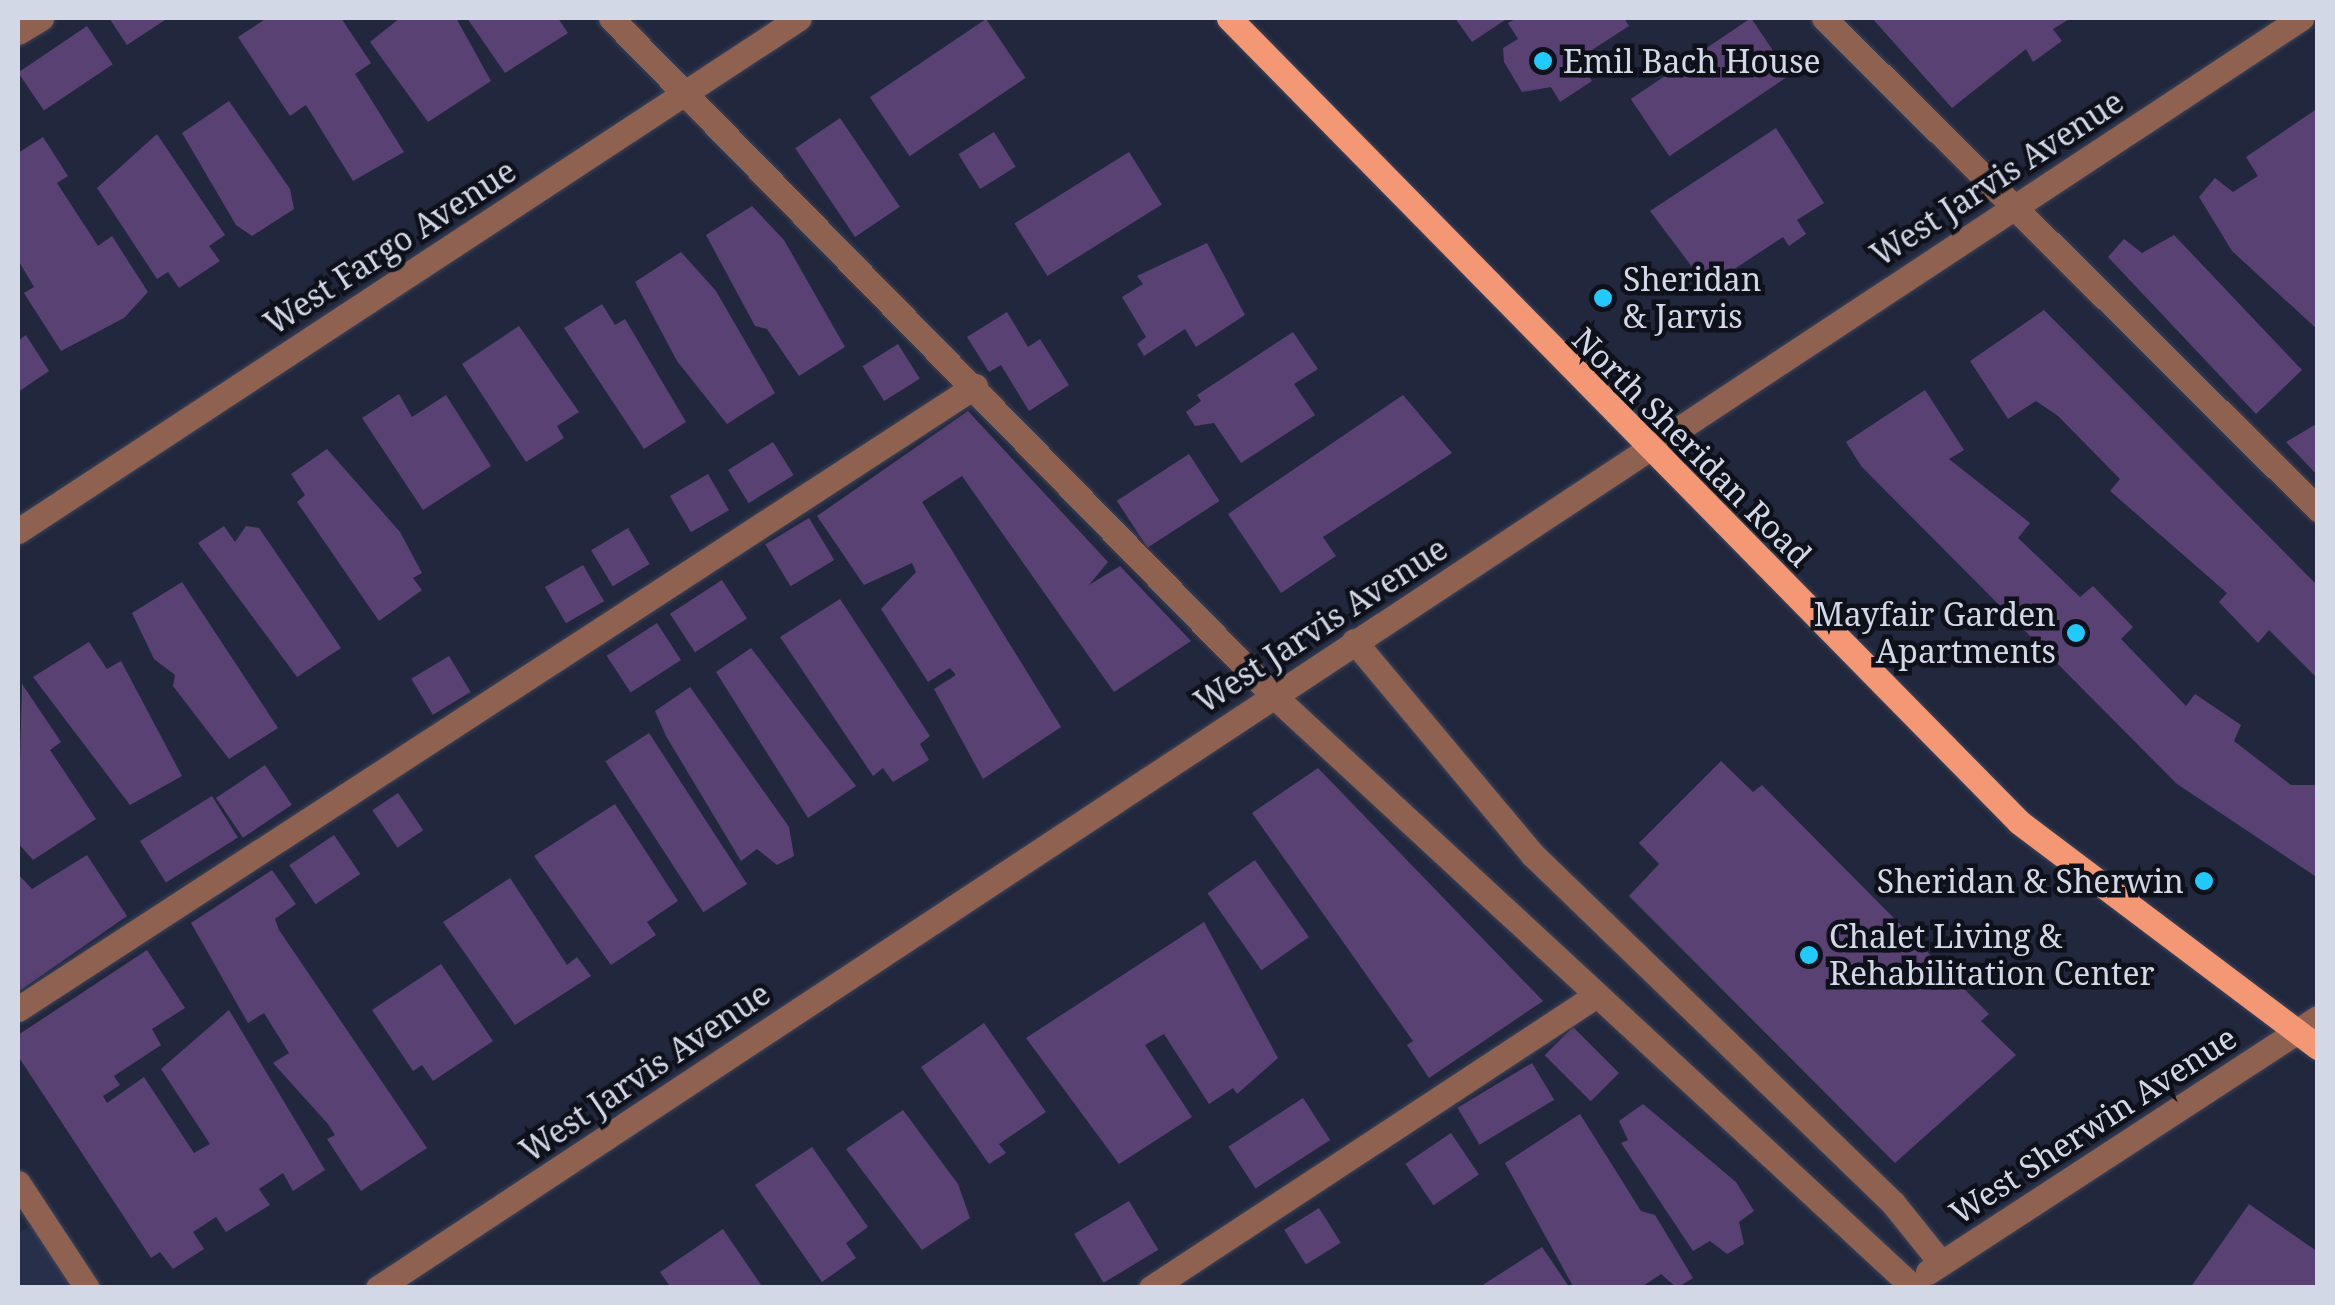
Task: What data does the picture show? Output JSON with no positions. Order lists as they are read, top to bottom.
{
  "streets": {
    "main road": ["North Sheridan Road"],
    "street": ["West Jarvis Avenue", "West Fargo Avenue", "West Sherwin Avenue"]
  },
  "crossings": [
    ["West Jarvis Avenue", "North Sheridan Road"],
    ["North Sheridan Road", "West Sherwin Avenue"]
  ],
  "places": [
    "Emil Bach House",
    "Sheridan & Jarvis",
    "Mayfair Garden Apartments",
    "Sheridan & Sherwin",
    "Chalet Living & Rehabilitation Center"
  ]
}
